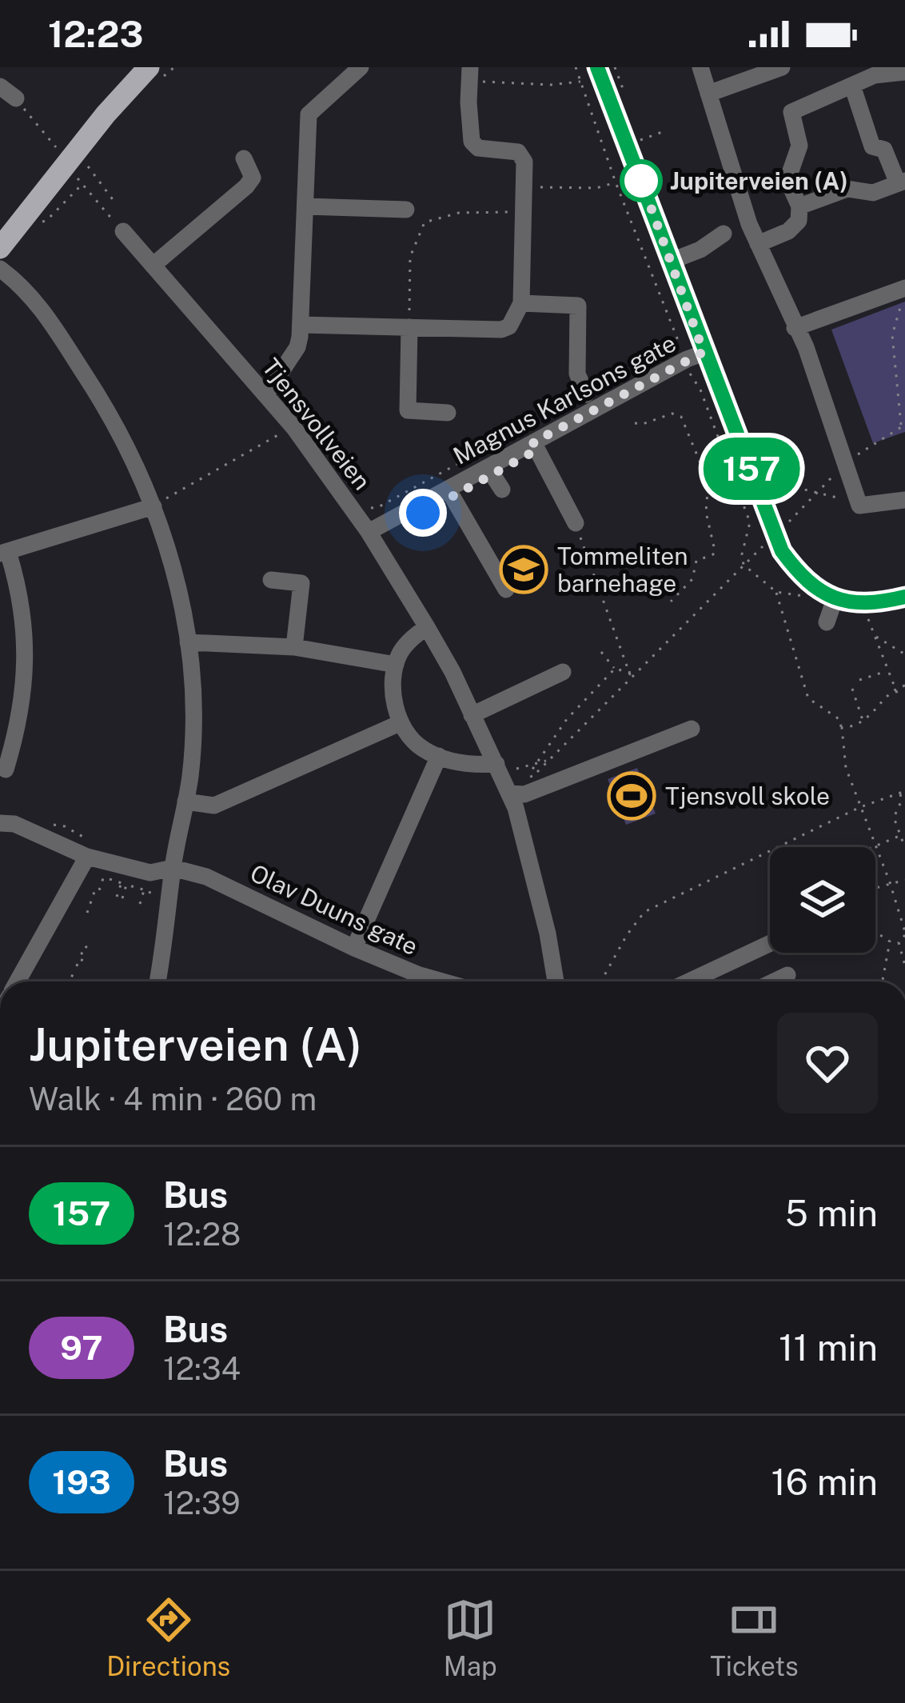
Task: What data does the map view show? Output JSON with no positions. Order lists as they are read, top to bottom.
{
  "streets": {
    "street": ["Magnus Karlsons gate", "Tjensvollveien", "Olav Duuns gate"]
  },
  "crossings": [
    ["Magnus Karlsons gate", "Tjensvollveien"]
  ],
  "places": {
    "other": ["Jupiterveien (A)"],
    "school or university": ["Tommeliten barnehage"],
    "sports": ["Tjensvoll skole"]
  },
  "lines": ["bus line 157"],
  "page": {
    "status": "12:23",
    "on_map": "157",
    "heading": ["Jupiterveien (A)", "Walk · 4 min · 260 m"],
    "list": [
      {
        "mark": "157",
        "name": "Bus",
        "note": "12:28",
        "value": "5 min"
      },
      {
        "mark": "97",
        "name": "Bus",
        "note": "12:34",
        "value": "11 min"
      },
      {
        "mark": "193",
        "name": "Bus",
        "note": "12:39",
        "value": "16 min"
      }
    ],
    "tabs": ["Directions", "Map", "Tickets"]
  }
}
